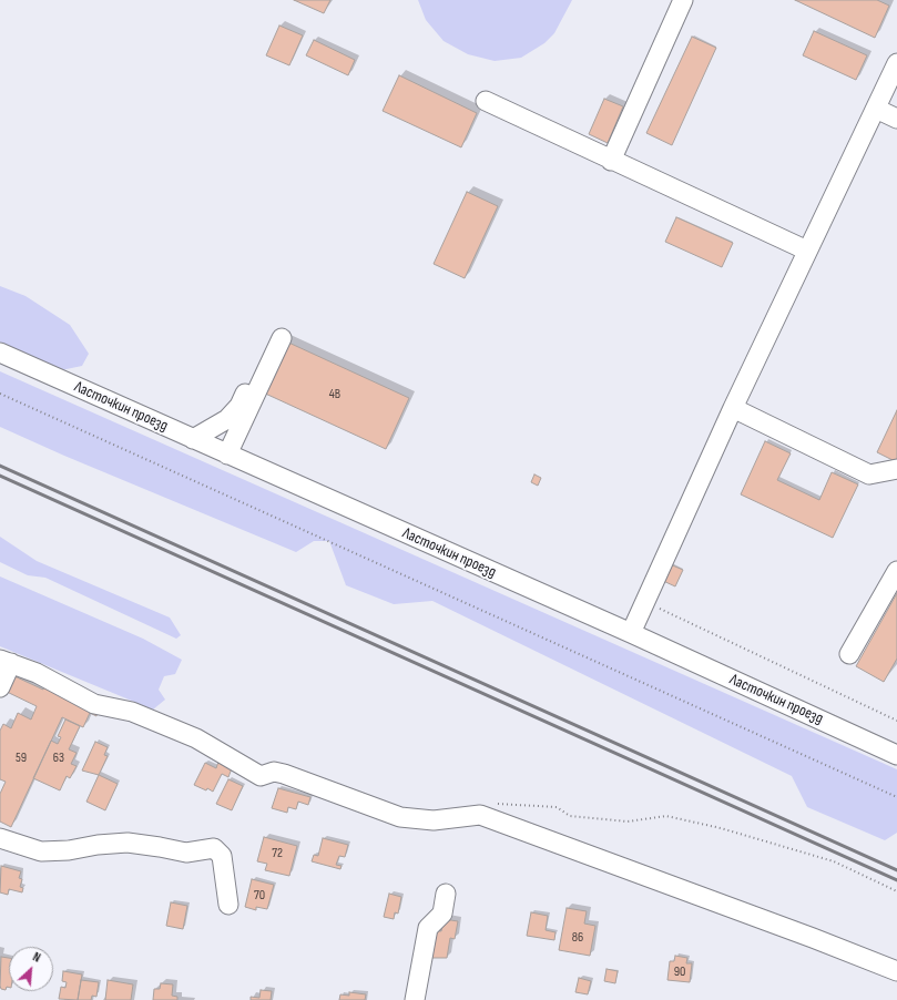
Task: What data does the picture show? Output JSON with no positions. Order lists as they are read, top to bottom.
{
  "streets": {
    "street": ["Ласточкин проезд"]
  },
  "house_numbers": [
    "4В",
    "59",
    "63",
    "72",
    "70",
    "86",
    "90"
  ],
  "north": "top right"
}
